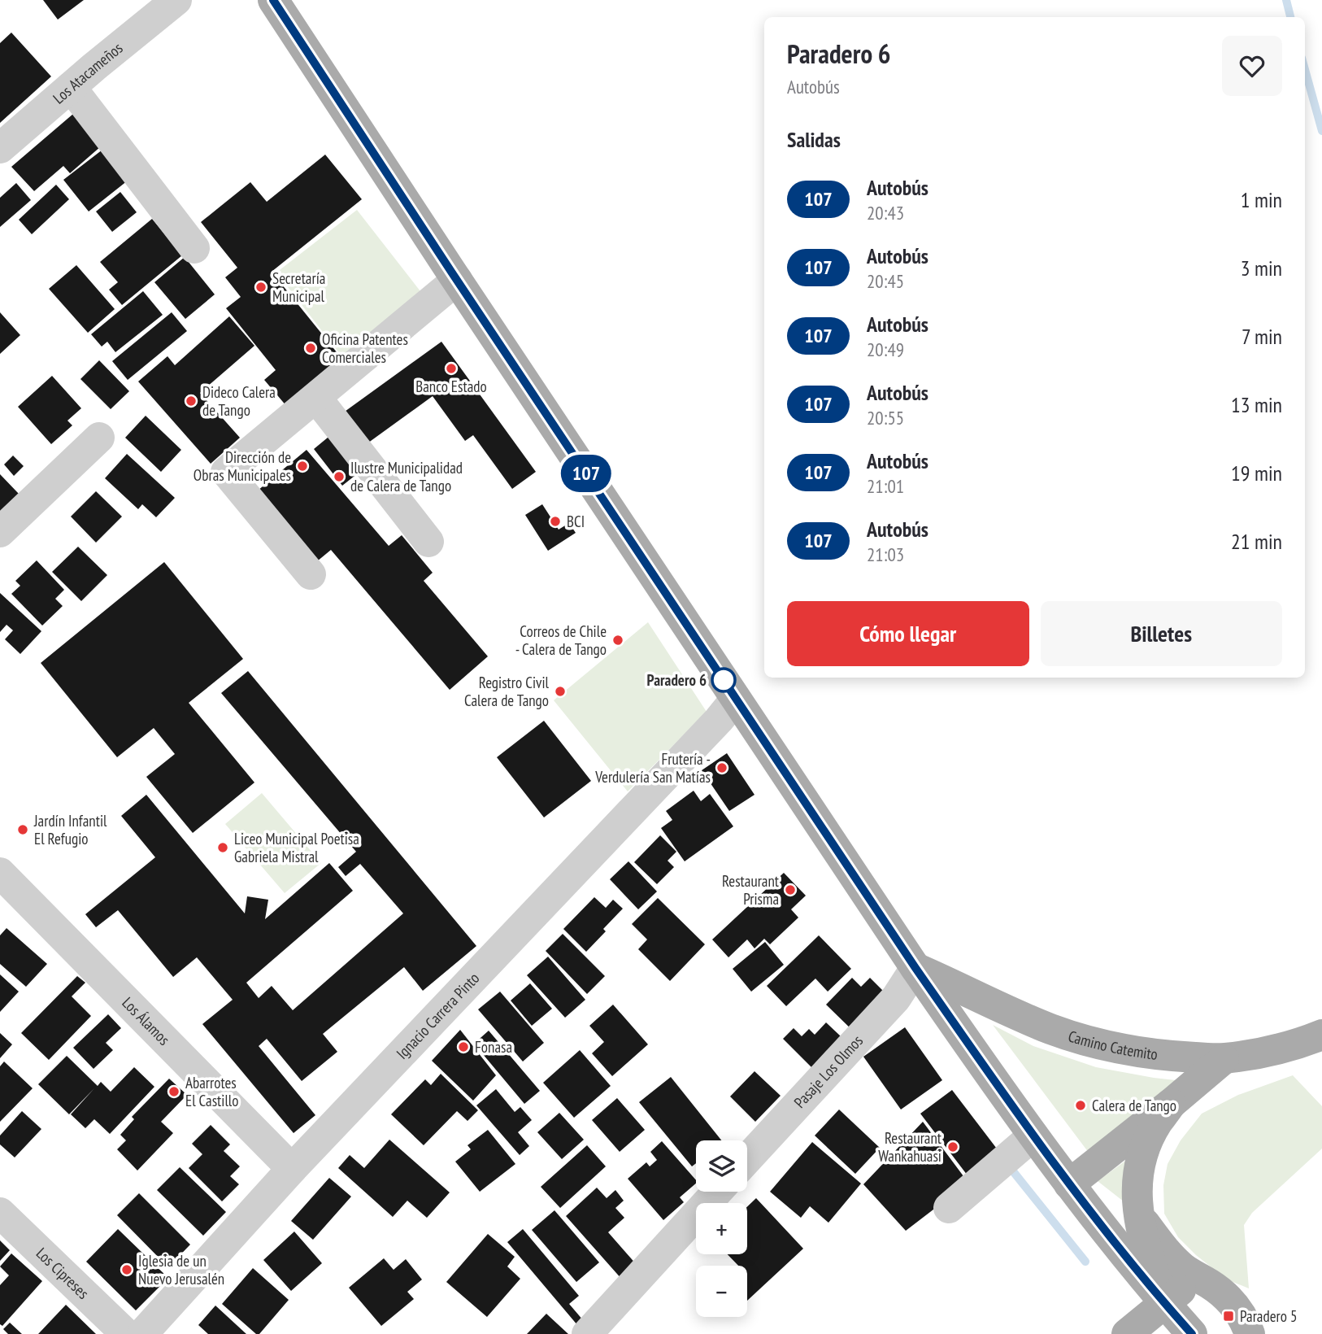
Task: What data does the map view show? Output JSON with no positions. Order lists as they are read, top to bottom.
{
  "streets": {
    "main road": ["Camino Catemito"],
    "street": [
      "Los Atacameños",
      "Ignacio Carrera Pinto",
      "Los Álamos",
      "Pasaje Los Olmos",
      "Los Cipreses"
    ]
  },
  "crossings": [
    ["Ignacio Carrera Pinto", "Los Álamos"],
    ["Camino Catemito", "Pasaje Los Olmos"]
  ],
  "places": {
    "other": [
      "Secretaría Municipal",
      "Oficina Patentes Comerciales",
      "Banco Estado",
      "Dideco Calera de Tango",
      "Dirección de Obras Municipales",
      "Ilustre Municipalidad de Calera de Tango",
      "BCI",
      "Correos de Chile - Calera de Tango",
      "Paradero 6",
      "Registro Civil Calera de Tango",
      "Frutería - Verdulería San Matías",
      "Jardín Infantil El Refugio",
      "Liceo Municipal Poetisa Gabriela Mistral",
      "Restaurant Prisma",
      "Fonasa",
      "Abarrotes El Castillo",
      "Calera de Tango",
      "Restaurant Wankahuasi",
      "Iglesia de un Nuevo Jerusalén"
    ],
    "transit": ["Paradero 5"]
  },
  "lines": ["bus line 107"],
  "page": {
    "on_map": "107",
    "heading": [
      ["Paradero 6", "Autobús"],
      "Salidas"
    ],
    "list": [
      {
        "mark": "107",
        "name": "Autobús",
        "note": "20:43",
        "value": "1 min"
      },
      {
        "mark": "107",
        "name": "Autobús",
        "note": "20:45",
        "value": "3 min"
      },
      {
        "mark": "107",
        "name": "Autobús",
        "note": "20:49",
        "value": "7 min"
      },
      {
        "mark": "107",
        "name": "Autobús",
        "note": "20:55",
        "value": "13 min"
      },
      {
        "mark": "107",
        "name": "Autobús",
        "note": "21:01",
        "value": "19 min"
      },
      {
        "mark": "107",
        "name": "Autobús",
        "note": "21:03",
        "value": "21 min"
      }
    ],
    "buttons": ["Cómo llegar", "Billetes"],
    "map_buttons": ["+", "−"]
  }
}
